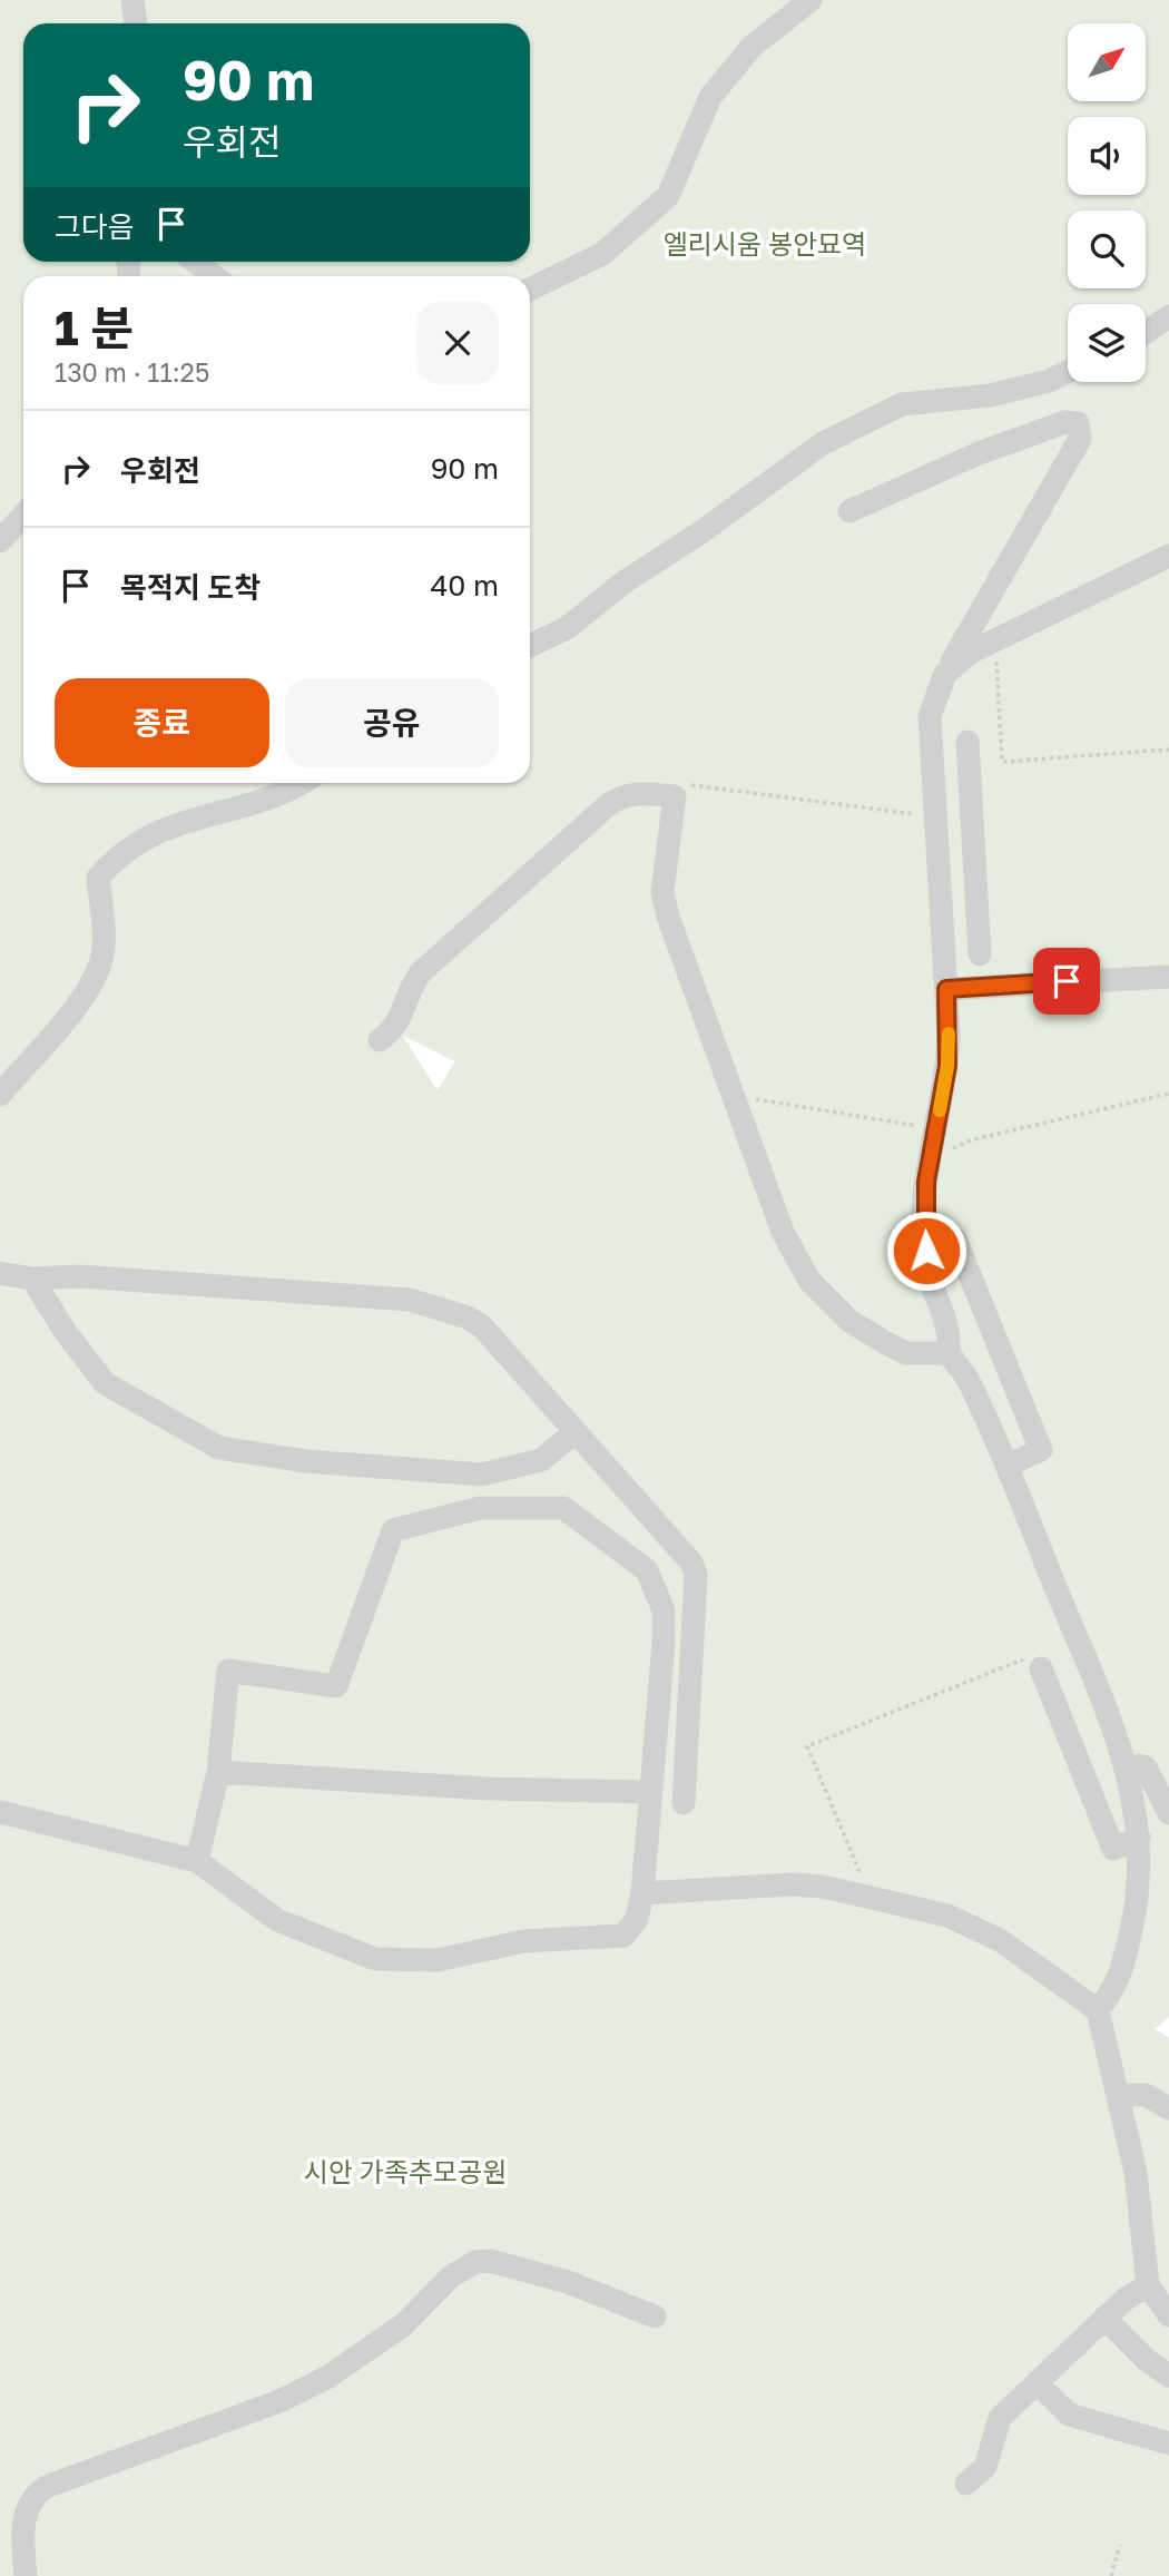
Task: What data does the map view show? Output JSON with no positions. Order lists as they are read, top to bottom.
{
  "parks": ["엘리시움 봉안묘역", "시안 가족추모공원"],
  "north": "top right",
  "page": {
    "turn": ["90 m", "우회전"],
    "then": "그다음",
    "heading": ["1 분", "130 m · 11:25"],
    "list": [
      {
        "name": "우회전",
        "value": "90 m"
      },
      {
        "name": "목적지 도착",
        "value": "40 m"
      }
    ],
    "buttons": ["종료", "공유"]
  }
}
